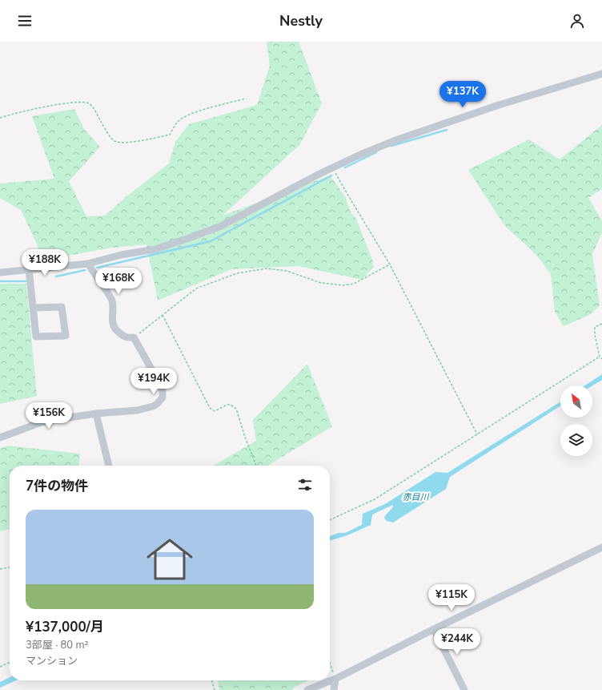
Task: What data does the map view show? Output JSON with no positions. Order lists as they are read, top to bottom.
{
  "water": ["赤目川"],
  "north": "top left",
  "page": {
    "header": "Nestly",
    "price": [
      "¥137K",
      "¥188K",
      "¥168K",
      "¥194K",
      "¥156K",
      "¥115K",
      "¥244K"
    ],
    "heading": "7件の物件",
    "list": [
      {
        "name": "¥137,000/月",
        "note": "3部屋 · 80 m² · マンション"
      }
    ]
  }
}
